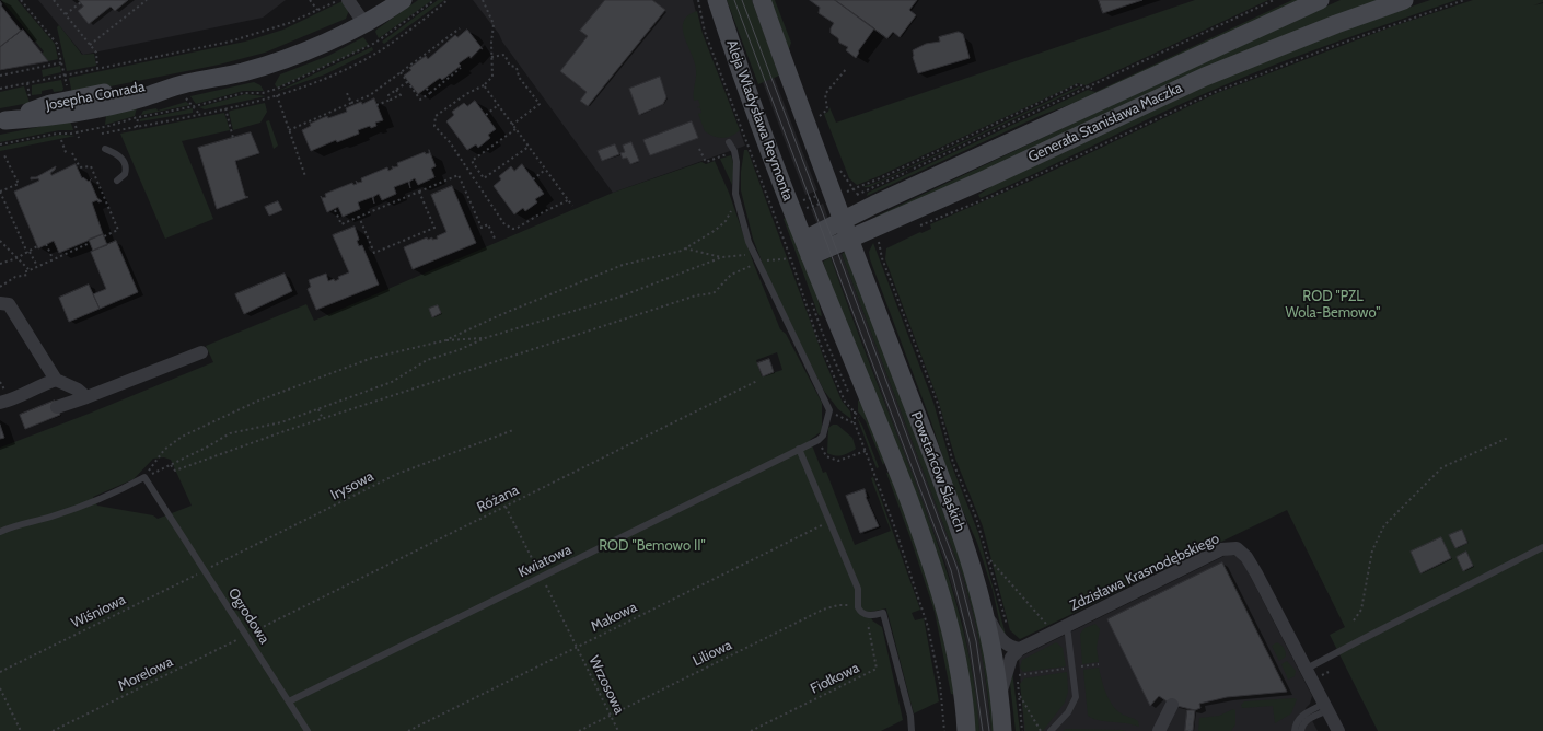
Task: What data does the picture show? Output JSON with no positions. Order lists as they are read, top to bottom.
{
  "streets": {
    "main road": [
      "Josepha Conrada",
      "Aleja Władysława Reymonta",
      "Generała Stanisława Maczka",
      "Powstańców Śląskich"
    ],
    "street": ["Zdzisława Krasnodębskiego"],
    "lane": ["Kwiatowa", "Ogrodowa"],
    "path": [
      "Irysowa",
      "Różana",
      "Wiśniowa",
      "Makowa",
      "Liliowa",
      "Morelowa",
      "Fiołkowa",
      "Wrzosowa"
    ]
  },
  "crossings": [
    ["Aleja Władysława Reymonta", "Generała Stanisława Maczka"],
    ["Generała Stanisława Maczka", "Powstańców Śląskich"],
    ["Irysowa", "Wiśniowa"],
    ["Irysowa", "Ogrodowa"],
    ["Różana", "Ogrodowa"],
    ["Różana", "Morelowa"],
    ["Różana", "Wrzosowa"],
    ["Kwiatowa", "Ogrodowa"],
    ["Kwiatowa", "Wrzosowa"],
    ["Wiśniowa", "Ogrodowa"],
    ["Ogrodowa", "Morelowa"],
    ["Makowa", "Wrzosowa"],
    ["Liliowa", "Wrzosowa"]
  ],
  "parks": ["ROD \"PZL Wola-Bemowo\"", "ROD \"Bemowo II\""]
}
